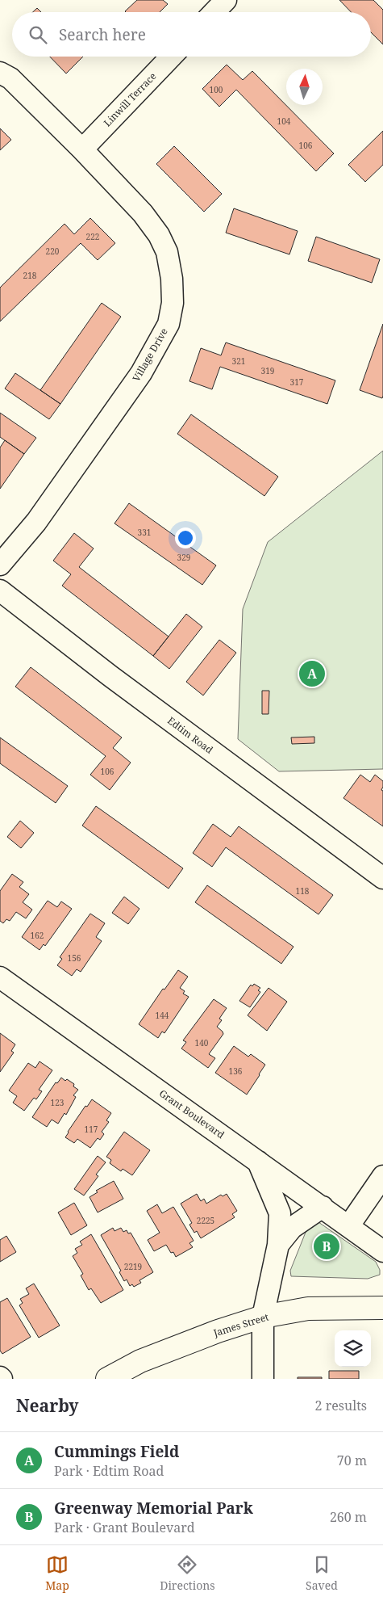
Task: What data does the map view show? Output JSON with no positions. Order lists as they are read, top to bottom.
{
  "streets": {
    "main road": ["James Street"],
    "street": [
      "Linwill Terrace",
      "Village Drive",
      "Edtim Road",
      "Grant Boulevard"
    ]
  },
  "crossings": [
    ["Linwill Terrace", "Village Drive"]
  ],
  "house_numbers": [
    "100",
    "104",
    "106",
    "222",
    "220",
    "218",
    "321",
    "319",
    "317",
    "331",
    "329",
    "106",
    "118",
    "162",
    "156",
    "144",
    "140",
    "136",
    "123",
    "117",
    "2225",
    "2219"
  ],
  "north": "top",
  "page": {
    "search": "Search here",
    "pins": ["A", "B"],
    "heading": ["Nearby", "2 results"],
    "list": [
      {
        "mark": "A",
        "name": "Cummings Field",
        "note": "Park · Edtim Road",
        "value": "70 m"
      },
      {
        "mark": "B",
        "name": "Greenway Memorial Park",
        "note": "Park · Grant Boulevard",
        "value": "260 m"
      }
    ],
    "nav": ["Map", "Directions", "Saved"]
  }
}
